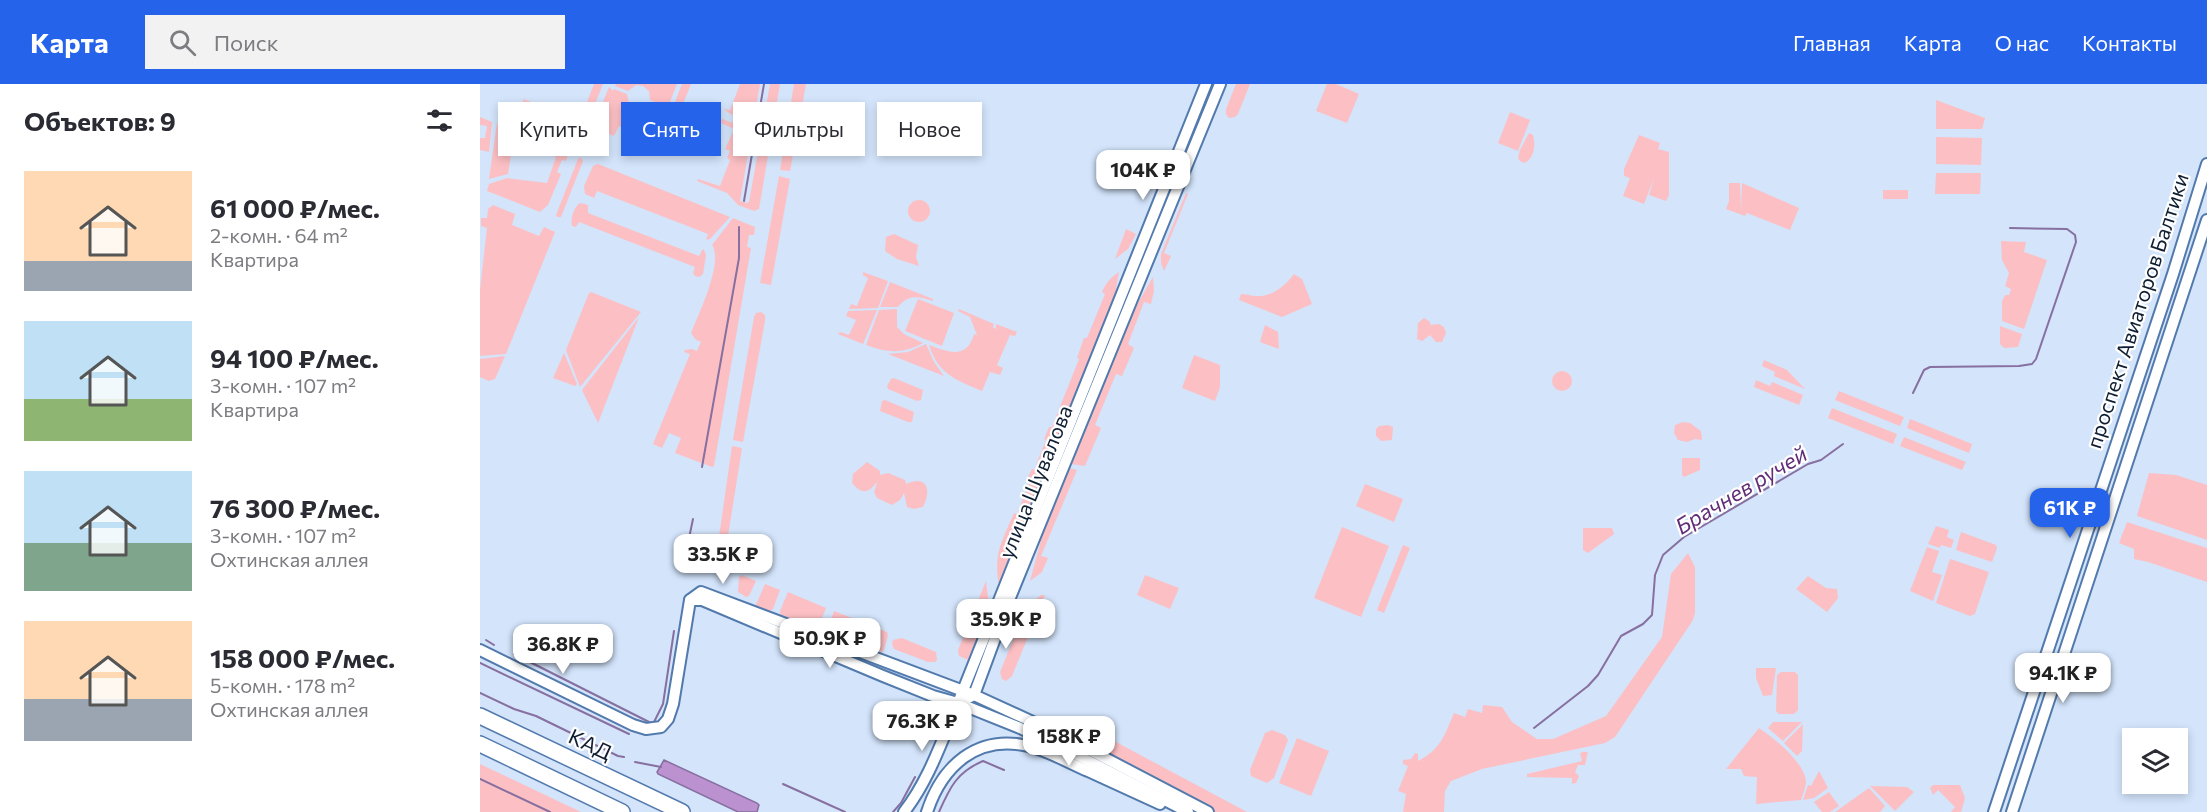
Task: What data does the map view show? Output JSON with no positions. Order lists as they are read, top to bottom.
{
  "streets": {
    "highway": ["КАД"],
    "street": ["проспект Авиаторов Балтики", "улица Шувалова"]
  },
  "water": ["Брачнев ручей"],
  "page": {
    "header": "Карта",
    "search": "Поиск",
    "nav": [
      "Главная",
      "Карта",
      "О нас",
      "Контакты"
    ],
    "heading": "Объектов: 9",
    "chip": [
      "Купить",
      "Снять",
      "Фильтры",
      "Новое"
    ],
    "price": [
      "104K ₽",
      "61K ₽",
      "33.5K ₽",
      "35.9K ₽",
      "50.9K ₽",
      "36.8K ₽",
      "94.1K ₽",
      "76.3K ₽",
      "158K ₽"
    ],
    "list": [
      {
        "name": "61 000 ₽/мес.",
        "note": "2-комн. · 64 m² · Квартира"
      },
      {
        "name": "94 100 ₽/мес.",
        "note": "3-комн. · 107 m² · Квартира"
      },
      {
        "name": "76 300 ₽/мес.",
        "note": "3-комн. · 107 m² · Охтинская аллея"
      },
      {
        "name": "158 000 ₽/мес.",
        "note": "5-комн. · 178 m² · Охтинская аллея"
      }
    ]
  }
}
